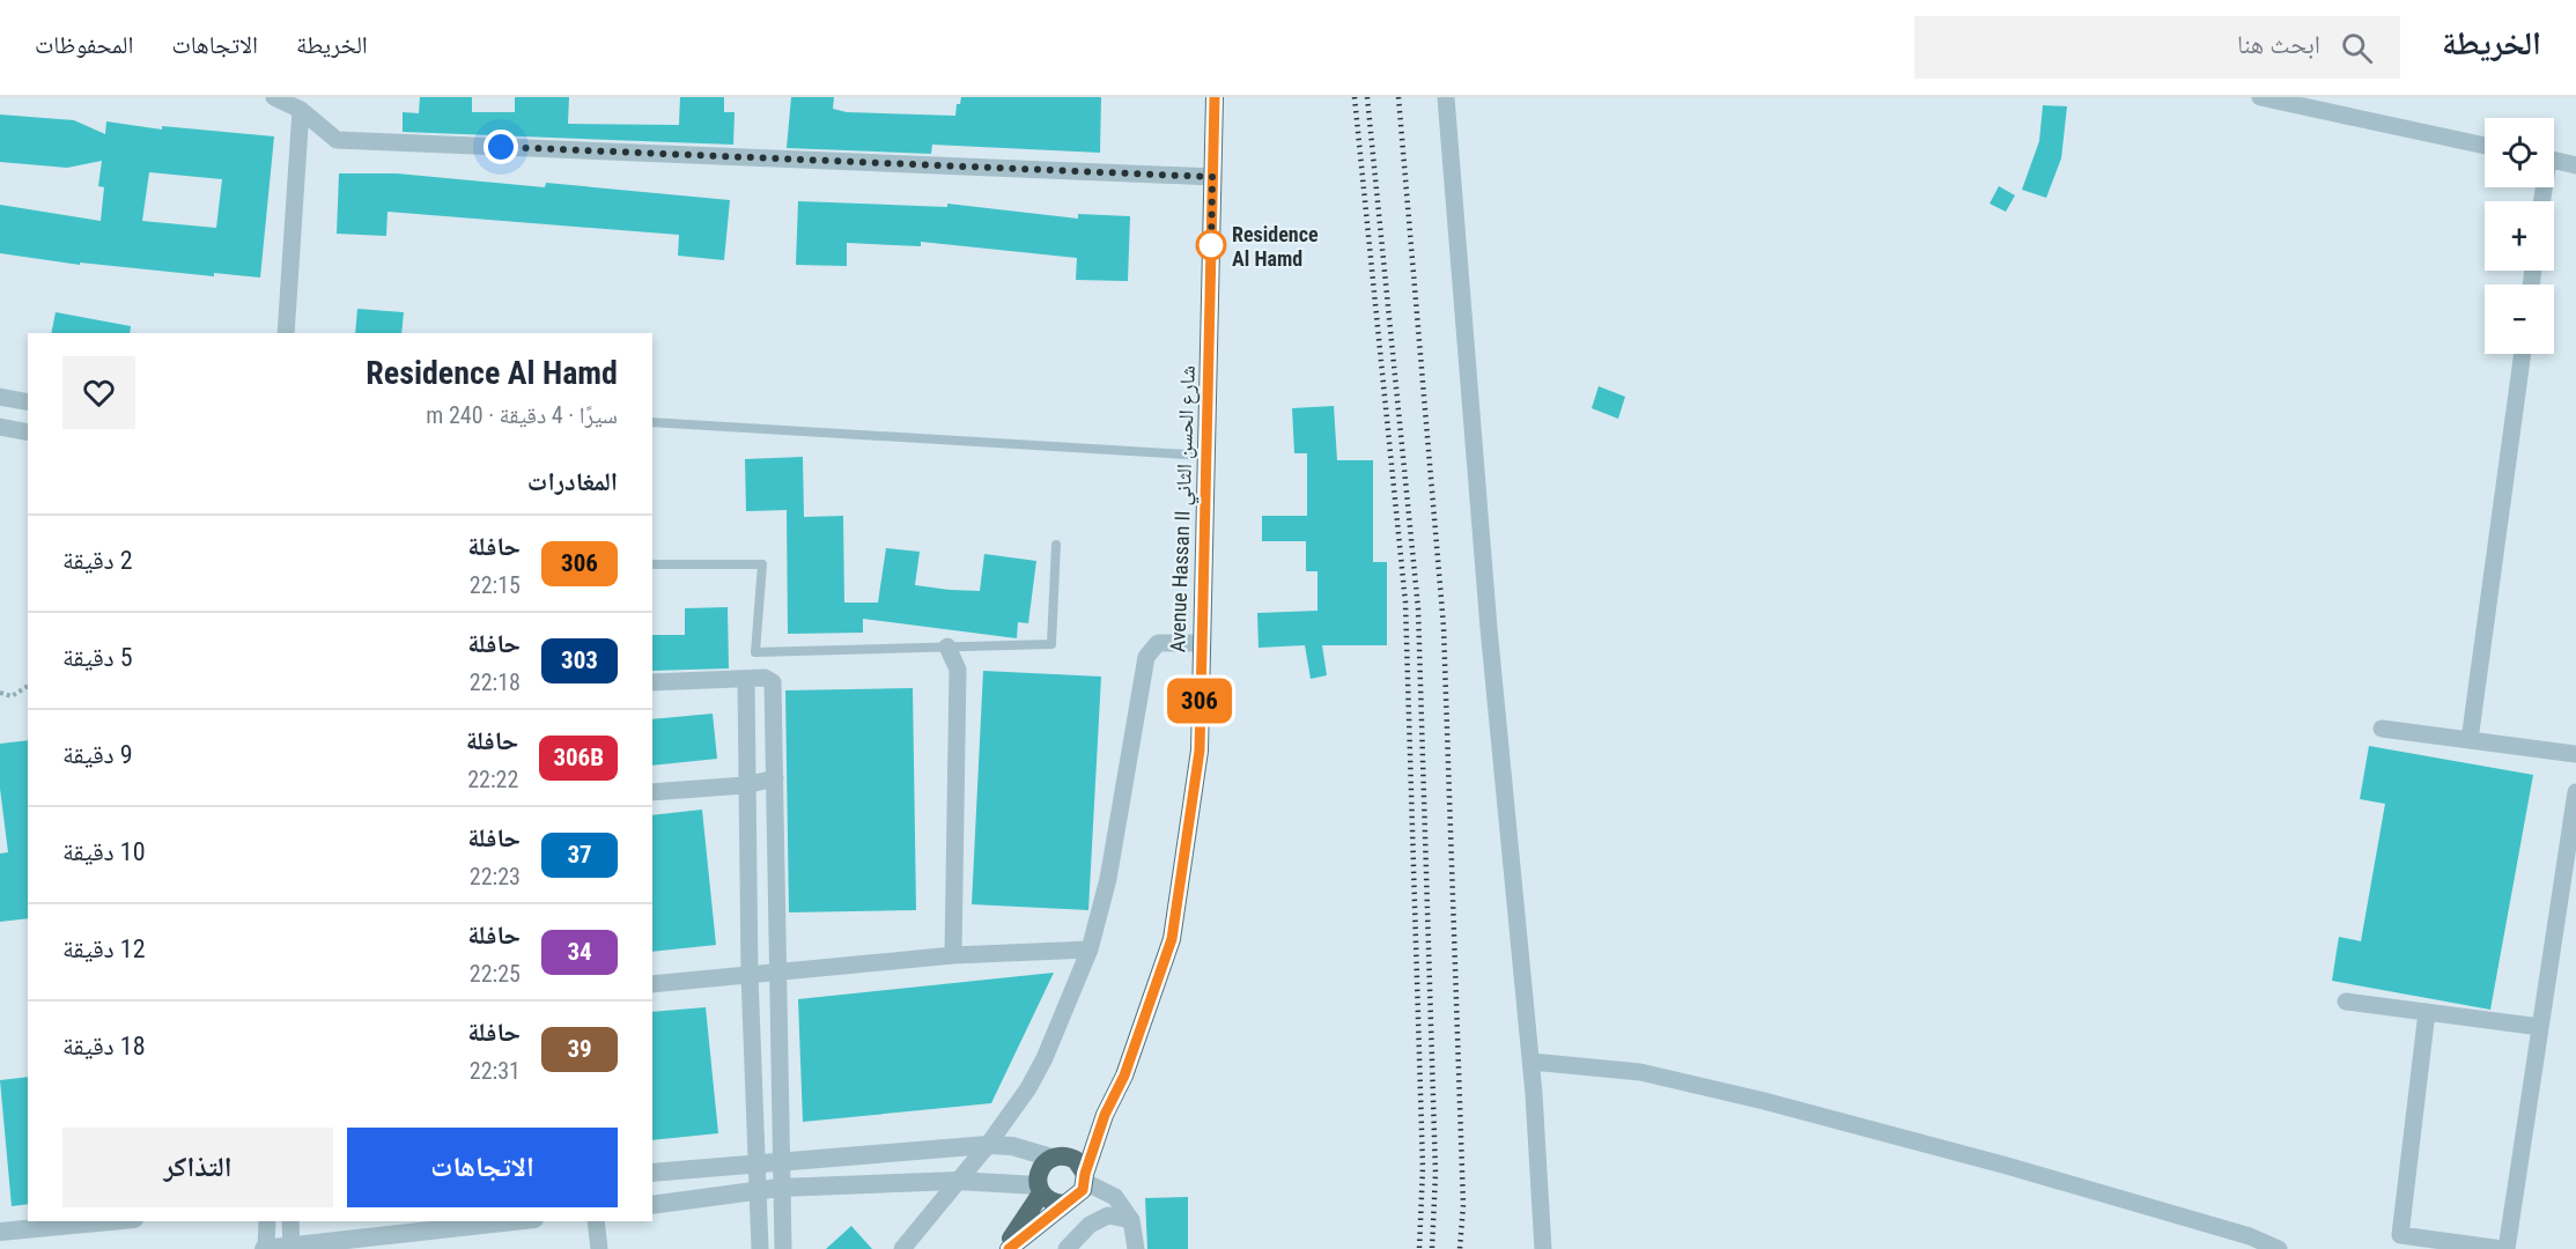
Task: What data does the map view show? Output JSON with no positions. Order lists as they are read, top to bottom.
{
  "streets": {
    "main road": ["Avenue Hassan II شارع الحسن الثاني"]
  },
  "places": ["Residence Al Hamd"],
  "lines": ["bus line 306"],
  "page": {
    "header": "الخريطة",
    "search": "ابحث هنا",
    "nav": ["الخريطة", "الاتجاهات", "المحفوظات"],
    "on_map": "306",
    "map_buttons": ["+", "−"],
    "heading": [
      ["Residence Al Hamd", "سيرًا · 4 دقيقة · 240 m"],
      "المغادرات"
    ],
    "list": [
      {
        "mark": "306",
        "name": "حافلة",
        "note": "22:15",
        "value": "2 دقيقة"
      },
      {
        "mark": "303",
        "name": "حافلة",
        "note": "22:18",
        "value": "5 دقيقة"
      },
      {
        "mark": "306B",
        "name": "حافلة",
        "note": "22:22",
        "value": "9 دقيقة"
      },
      {
        "mark": "37",
        "name": "حافلة",
        "note": "22:23",
        "value": "10 دقيقة"
      },
      {
        "mark": "34",
        "name": "حافلة",
        "note": "22:25",
        "value": "12 دقيقة"
      },
      {
        "mark": "39",
        "name": "حافلة",
        "note": "22:31",
        "value": "18 دقيقة"
      }
    ],
    "buttons": ["الاتجاهات", "التذاكر"]
  }
}
